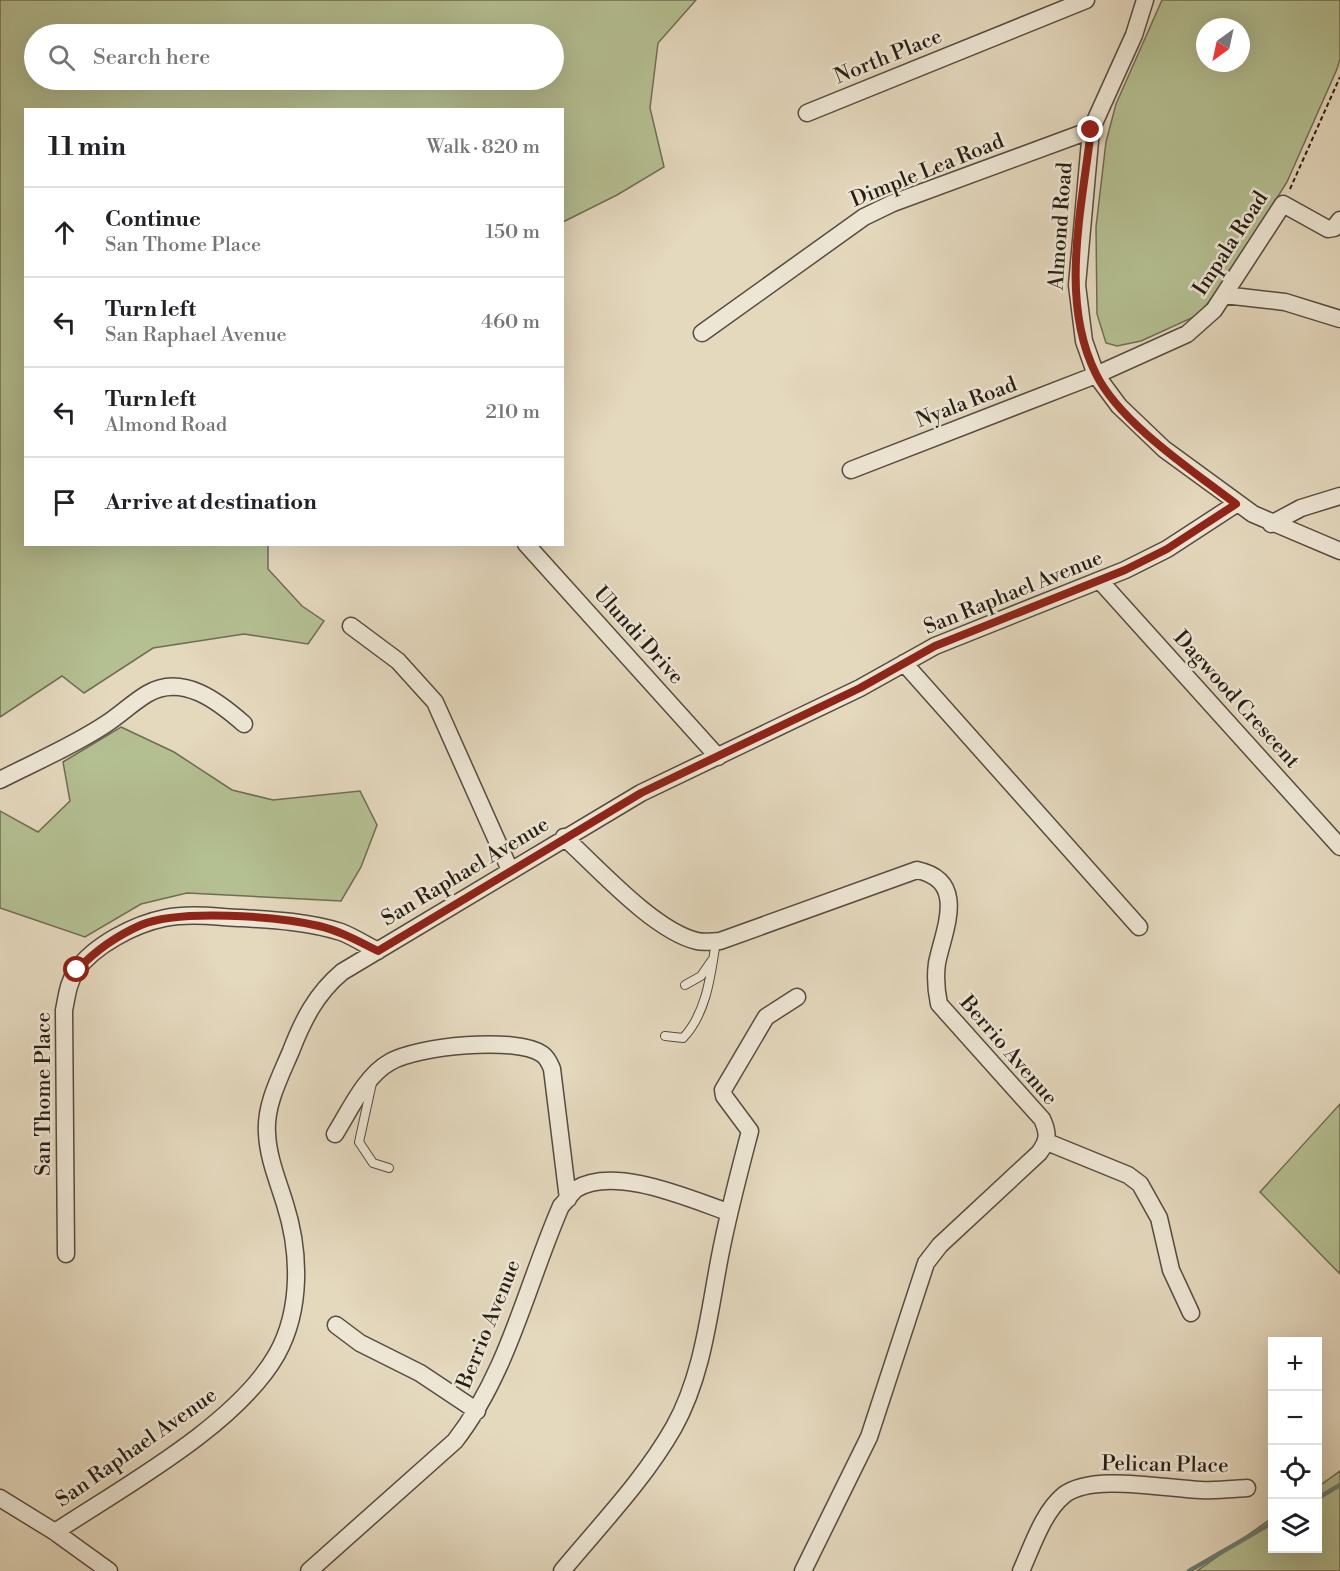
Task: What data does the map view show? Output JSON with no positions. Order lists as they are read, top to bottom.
{
  "streets": {
    "street": [
      "North Place",
      "Dimple Lea Road",
      "Almond Road",
      "Impala Road",
      "Nyala Road",
      "San Raphael Avenue",
      "Ulundi Drive",
      "Dagwood Crescent",
      "Berrio Avenue",
      "San Thome Place",
      "Pelican Place"
    ]
  },
  "crossings": [
    ["Dimple Lea Road", "Almond Road"],
    ["Almond Road", "Impala Road"],
    ["Almond Road", "Nyala Road"],
    ["Almond Road", "San Raphael Avenue"],
    ["Impala Road", "Nyala Road"],
    ["San Raphael Avenue", "Ulundi Drive"],
    ["San Raphael Avenue", "Dagwood Crescent"],
    ["San Raphael Avenue", "Berrio Avenue"],
    ["San Raphael Avenue", "San Thome Place"]
  ],
  "north": "bottom left",
  "page": {
    "search": "Search here",
    "heading": ["11 min", "Walk · 820 m"],
    "list": [
      ["Continue", "San Thome Place", "150 m"],
      ["Turn left", "San Raphael Avenue", "460 m"],
      ["Turn left", "Almond Road", "210 m"],
      "Arrive at destination"
    ],
    "map_buttons": ["+", "−"]
  }
}
